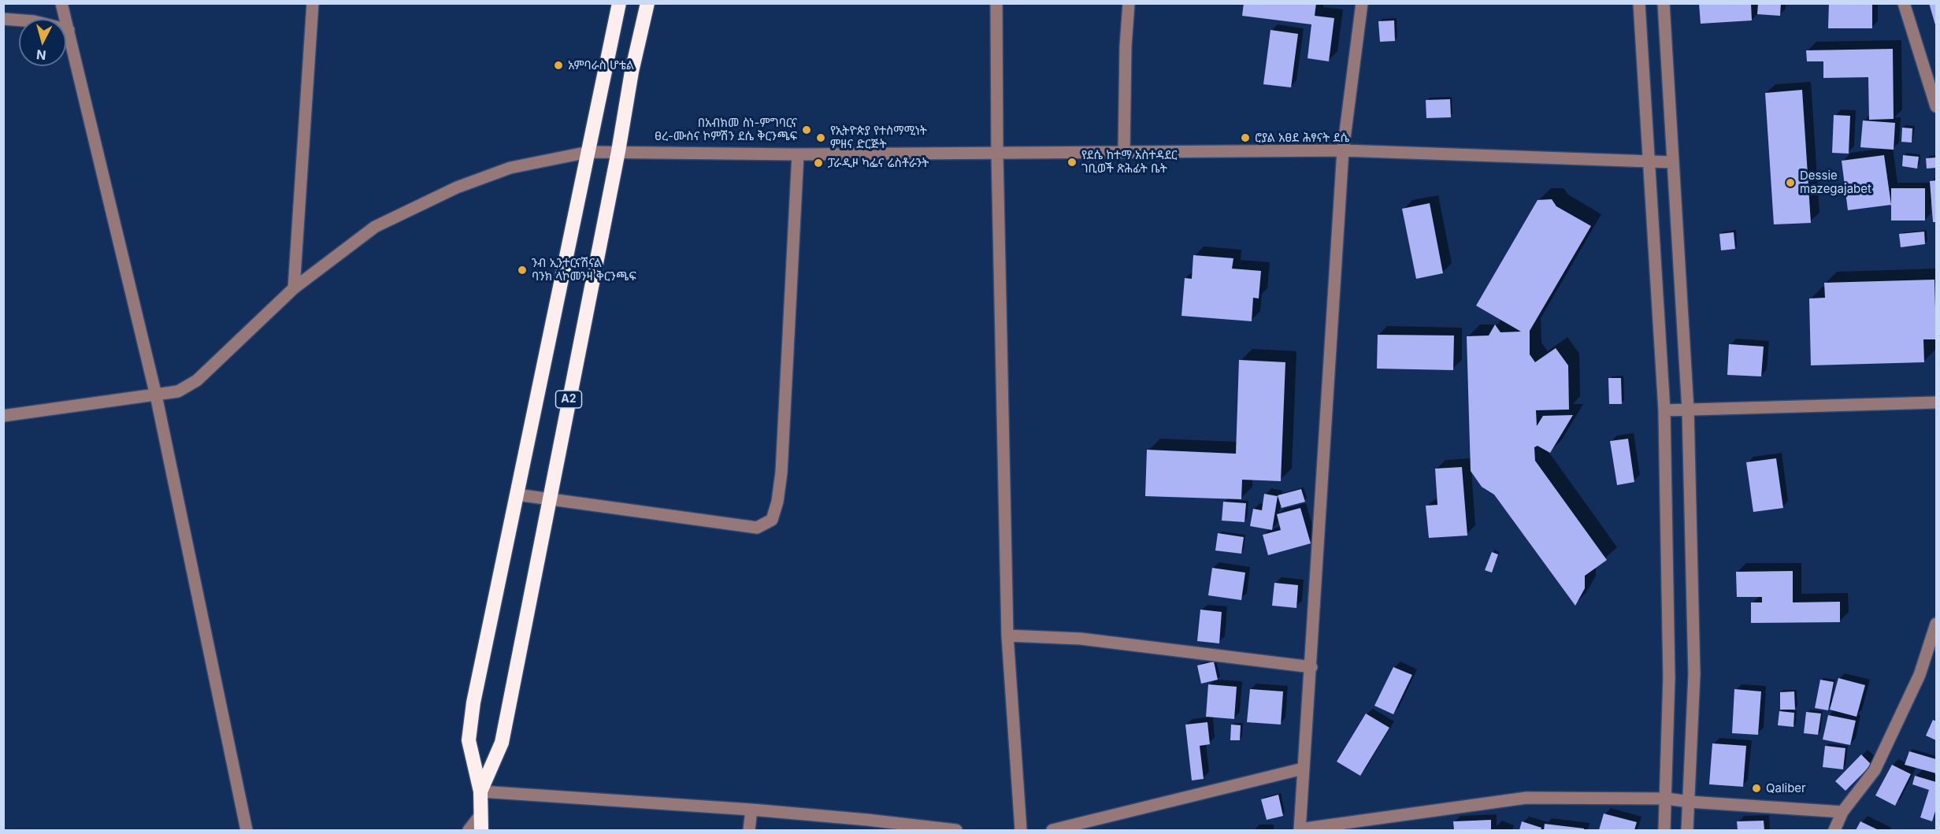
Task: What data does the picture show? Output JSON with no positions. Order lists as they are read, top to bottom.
{
  "streets": {
    "highway": ["A2"]
  },
  "places": [
    "አምባራስ ሆቴል",
    "በአብክመ ስነ-ምግባርና ፀረ-ሙስና ኮምሽን ደሴ ቅርንጫፍ",
    "የኢትዮጵያ የተስማሚነት ምዘና ድርጅት",
    "ሮያል አፀደ ሕፃናት ደሴ",
    "የደሴ ከተማ አስተዳደር ገቢወች ጽሕፊት ቤት",
    "ፓራዲዞ ካፌና ሬስቶራንት",
    "Dessie mazegajabet",
    "ንብ ኢንተርናሽናል ባንክ ላኮመንዛ ቅርንጫፍ",
    "Qaliber"
  ],
  "north": "bottom"
}
